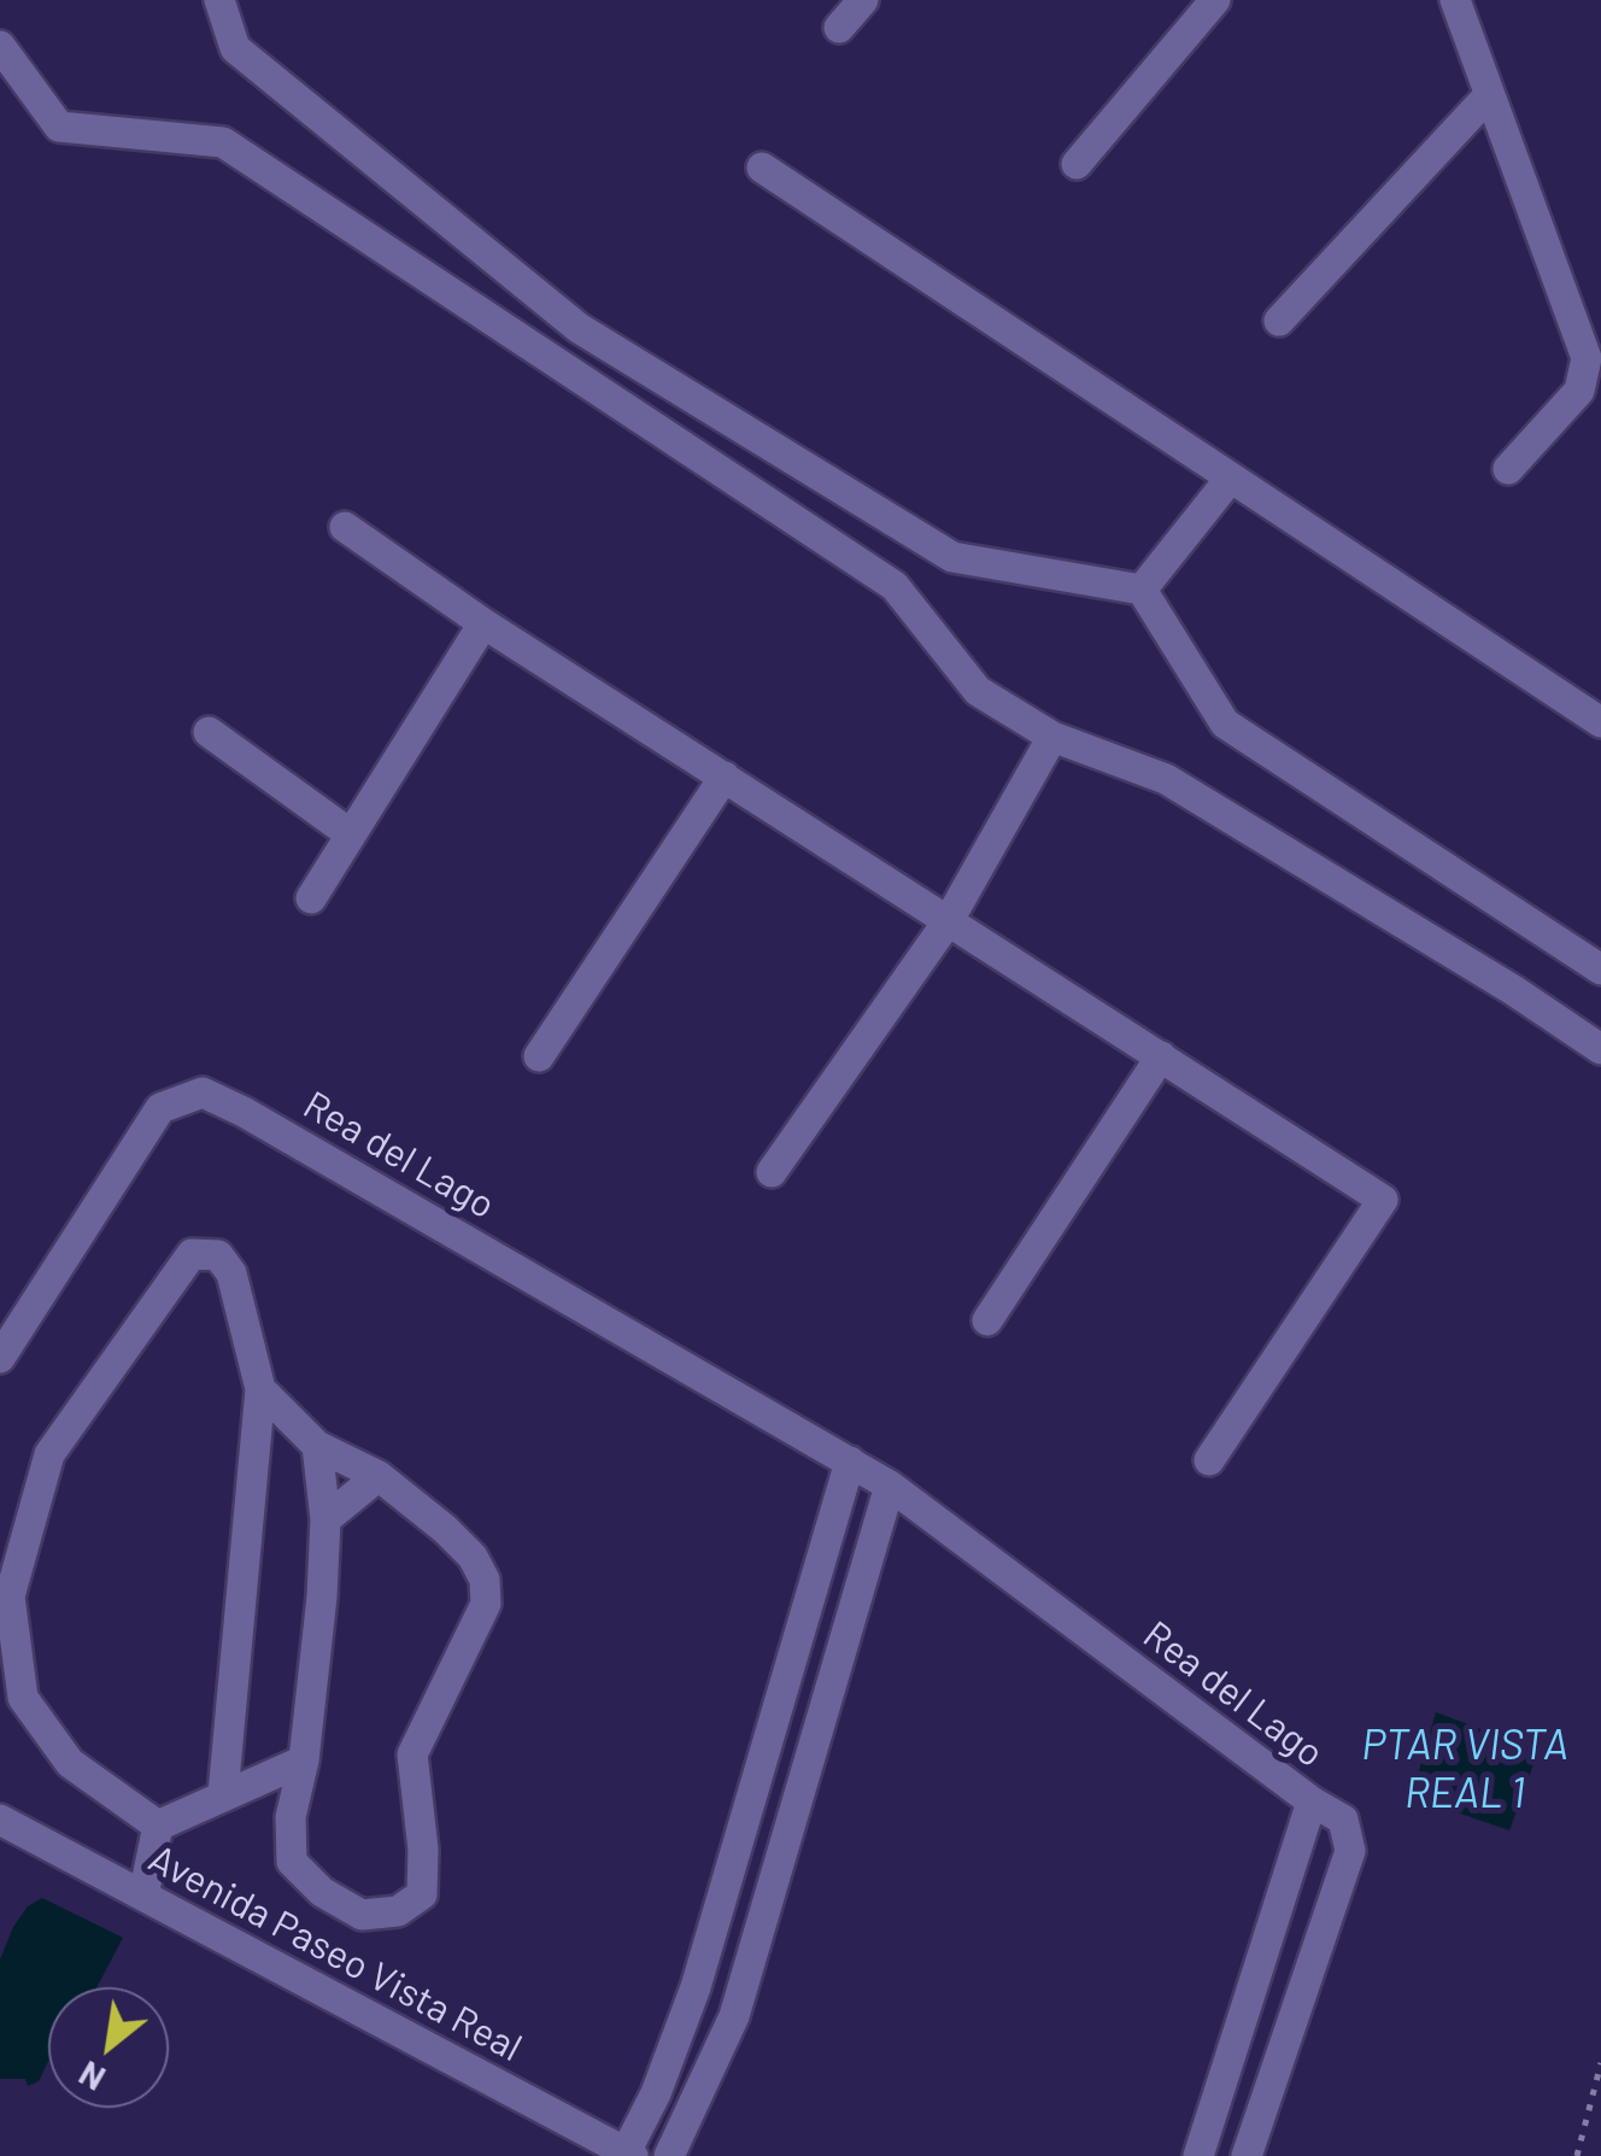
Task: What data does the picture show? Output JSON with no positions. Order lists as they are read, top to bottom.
{
  "streets": {
    "street": ["Rea del Lago", "Avenida Paseo Vista Real"]
  },
  "water": ["PTAR VISTA REAL 1"],
  "north": "bottom left"
}
